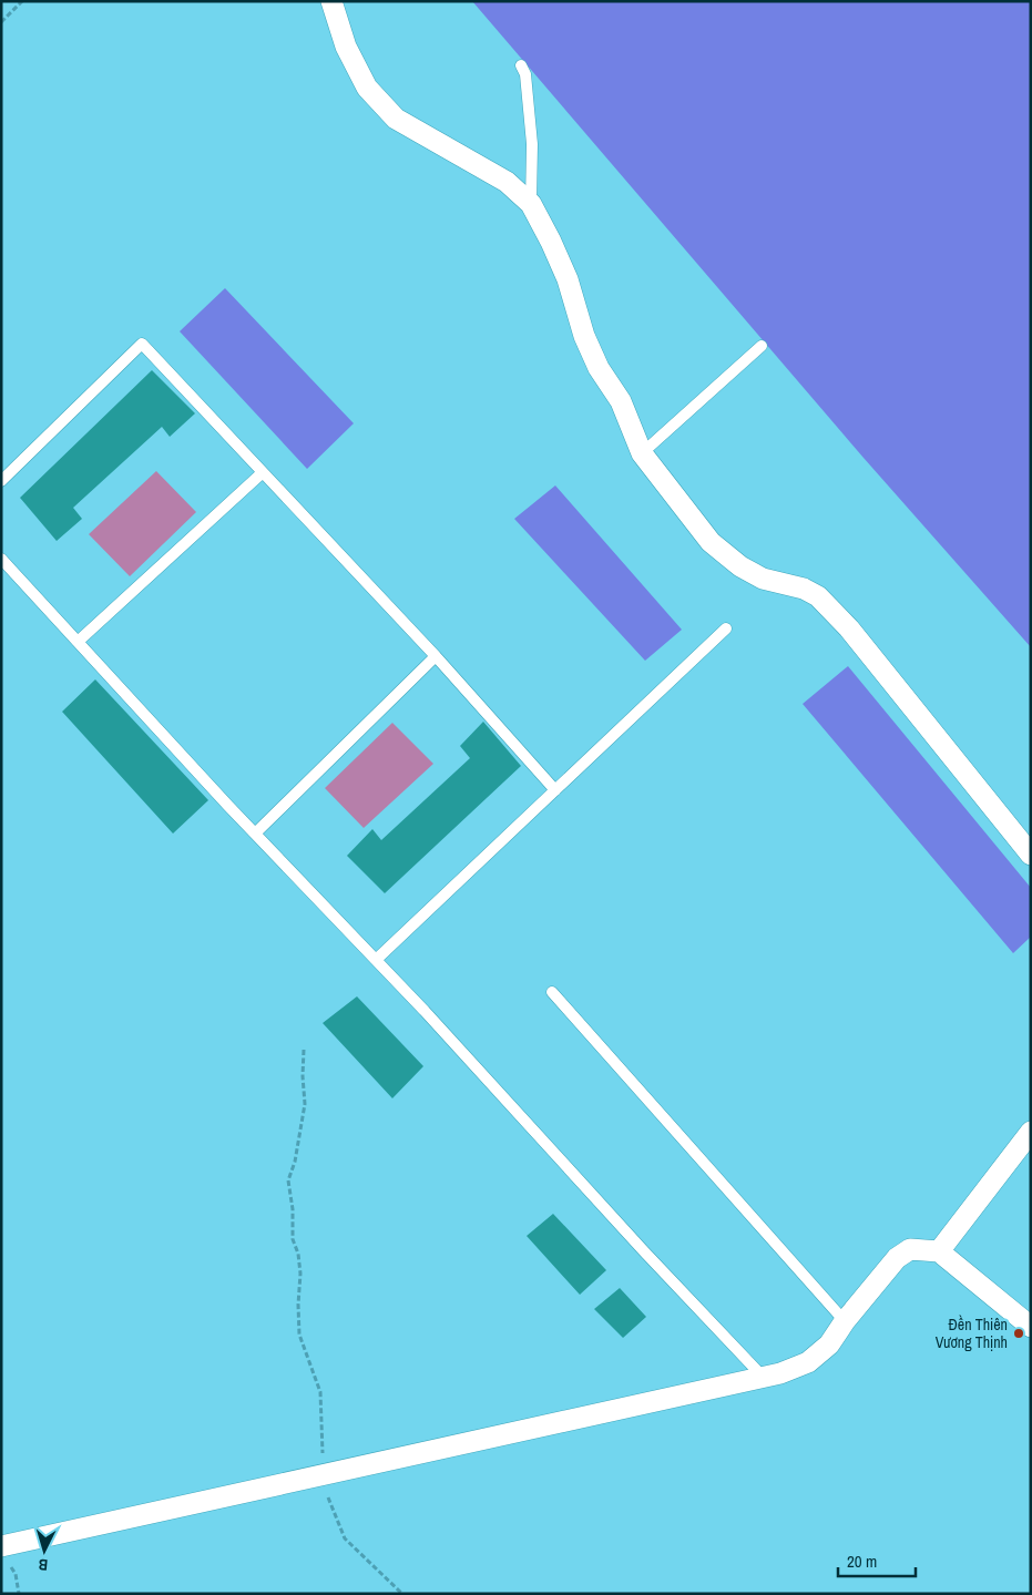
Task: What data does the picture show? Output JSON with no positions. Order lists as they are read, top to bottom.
{
  "places": ["Đền Thiên Vương Thịnh"],
  "scale_bar": "20 m",
  "north": "bottom"
}
